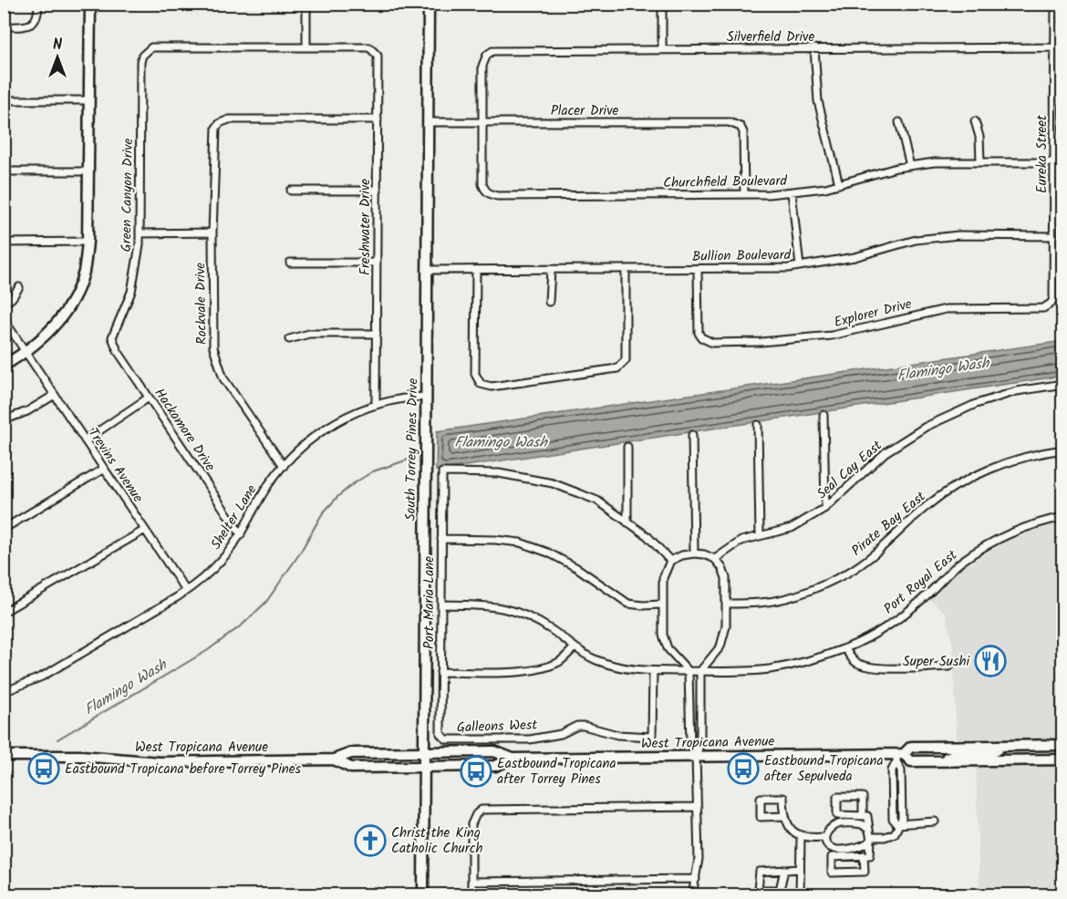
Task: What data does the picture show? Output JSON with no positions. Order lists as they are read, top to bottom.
{
  "streets": {
    "main road": ["South Torrey Pines Drive", "West Tropicana Avenue"],
    "street": [
      "Silverfield Drive",
      "Placer Drive",
      "Eureka Street",
      "Churchfield Boulevard",
      "Green Canyon Drive",
      "Freshwater Drive",
      "Bullion Boulevard",
      "Rockvale Drive",
      "Explorer Drive",
      "Hackamore Drive",
      "Trevins Avenue",
      "Seal Cay East",
      "Shelter Lane",
      "Pirate Bay East",
      "Port Royal East",
      "Port Maria Lane",
      "Galleons West"
    ]
  },
  "crossings": [
    ["Silverfield Drive", "Placer Drive"],
    ["Silverfield Drive", "Eureka Street"],
    ["Silverfield Drive", "Churchfield Boulevard"],
    ["Placer Drive", "Churchfield Boulevard"],
    ["Placer Drive", "South Torrey Pines Drive"],
    ["Eureka Street", "Churchfield Boulevard"],
    ["Eureka Street", "Bullion Boulevard"],
    ["Eureka Street", "Explorer Drive"],
    ["Green Canyon Drive", "Freshwater Drive"],
    ["Green Canyon Drive", "Hackamore Drive"],
    ["Freshwater Drive", "Rockvale Drive"],
    ["Freshwater Drive", "Shelter Lane"],
    ["Bullion Boulevard", "Explorer Drive"],
    ["Bullion Boulevard", "South Torrey Pines Drive"],
    ["Rockvale Drive", "Shelter Lane"],
    ["Hackamore Drive", "Shelter Lane"],
    ["South Torrey Pines Drive", "Shelter Lane"],
    ["South Torrey Pines Drive", "West Tropicana Avenue"],
    ["Trevins Avenue", "Shelter Lane"],
    ["Port Royal East", "Port Maria Lane"],
    ["Port Royal East", "Galleons West"],
    ["Port Maria Lane", "Galleons West"]
  ],
  "water": ["Flamingo Wash"],
  "places": {
    "restaurant": ["Super Sushi"],
    "bus stop": ["Eastbound Tropicana before Torrey Pines", "Eastbound Tropicana after Sepulveda", "Eastbound Tropicana after Torrey Pines"],
    "church": ["Christ the King Catholic Church"]
  },
  "north": "top"
}
